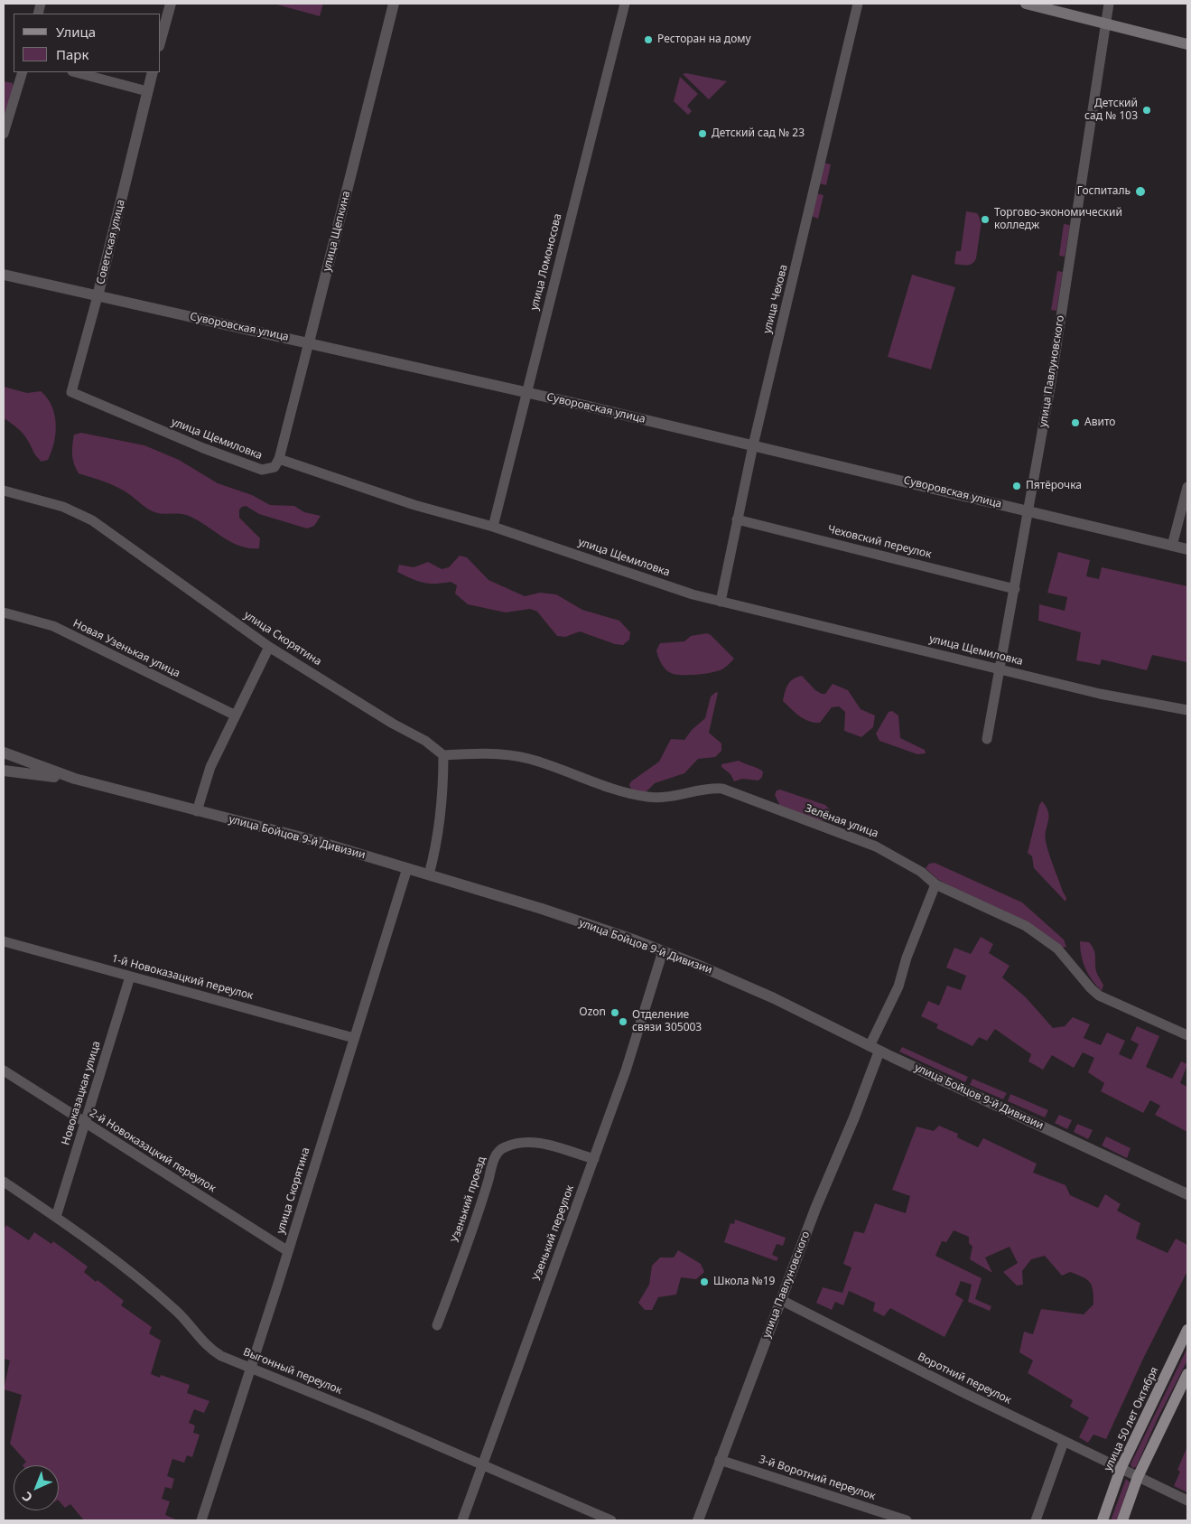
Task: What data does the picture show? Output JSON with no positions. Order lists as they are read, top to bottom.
{
  "streets": {
    "main road": ["улица 50 лет Октября"],
    "street": [
      "улица Щепкина",
      "Советская улица",
      "улица Ломоносова",
      "улица Чехова",
      "Суворовская улица",
      "улица Павлуновского",
      "улица Щемиловка",
      "Чеховский переулок",
      "улица Скорятина",
      "Новая Узенькая улица",
      "Зелёная улица",
      "улица Бойцов 9-й Дивизии",
      "1-й Новоказацкий переулок",
      "Новоказацкая улица",
      "2-й Новоказацкий переулок",
      "Узенький проезд",
      "Узенький переулок",
      "Выгонный переулок",
      "Воротний переулок",
      "3-й Воротний переулок"
    ]
  },
  "crossings": [
    ["улица Щепкина", "Суворовская улица"],
    ["улица Щепкина", "улица Щемиловка"],
    ["Советская улица", "Суворовская улица"],
    ["Советская улица", "улица Щемиловка"],
    ["улица Ломоносова", "Суворовская улица"],
    ["улица Ломоносова", "улица Щемиловка"],
    ["улица Чехова", "Суворовская улица"],
    ["улица Чехова", "улица Щемиловка"],
    ["улица Чехова", "Чеховский переулок"],
    ["Суворовская улица", "улица Павлуновского"],
    ["улица Павлуновского", "улица Щемиловка"],
    ["улица Павлуновского", "Чеховский переулок"],
    ["улица Павлуновского", "Зелёная улица"],
    ["улица Павлуновского", "улица Бойцов 9-й Дивизии"],
    ["улица Павлуновского", "Воротний переулок"],
    ["улица Павлуновского", "3-й Воротний переулок"],
    ["улица Скорятина", "Зелёная улица"],
    ["улица Скорятина", "улица Бойцов 9-й Дивизии"],
    ["улица Скорятина", "1-й Новоказацкий переулок"],
    ["улица Скорятина", "2-й Новоказацкий переулок"],
    ["улица Скорятина", "Выгонный переулок"],
    ["улица Бойцов 9-й Дивизии", "Узенький переулок"],
    ["1-й Новоказацкий переулок", "Новоказацкая улица"],
    ["Новоказацкая улица", "2-й Новоказацкий переулок"],
    ["Новоказацкая улица", "Выгонный переулок"],
    ["Узенький проезд", "Узенький переулок"],
    ["Узенький переулок", "Выгонный переулок"],
    ["Воротний переулок", "улица 50 лет Октября"]
  ],
  "places": [
    "Ресторан на дому",
    "Детский сад № 103",
    "Детский сад № 23",
    "Госпиталь",
    "Торгово-экономический колледж",
    "Авито",
    "Пятёрочка",
    "Ozon",
    "Отделение связи 305003",
    "Школа №19"
  ],
  "legend": ["Улица", "Парк"],
  "north": "bottom left"
}
